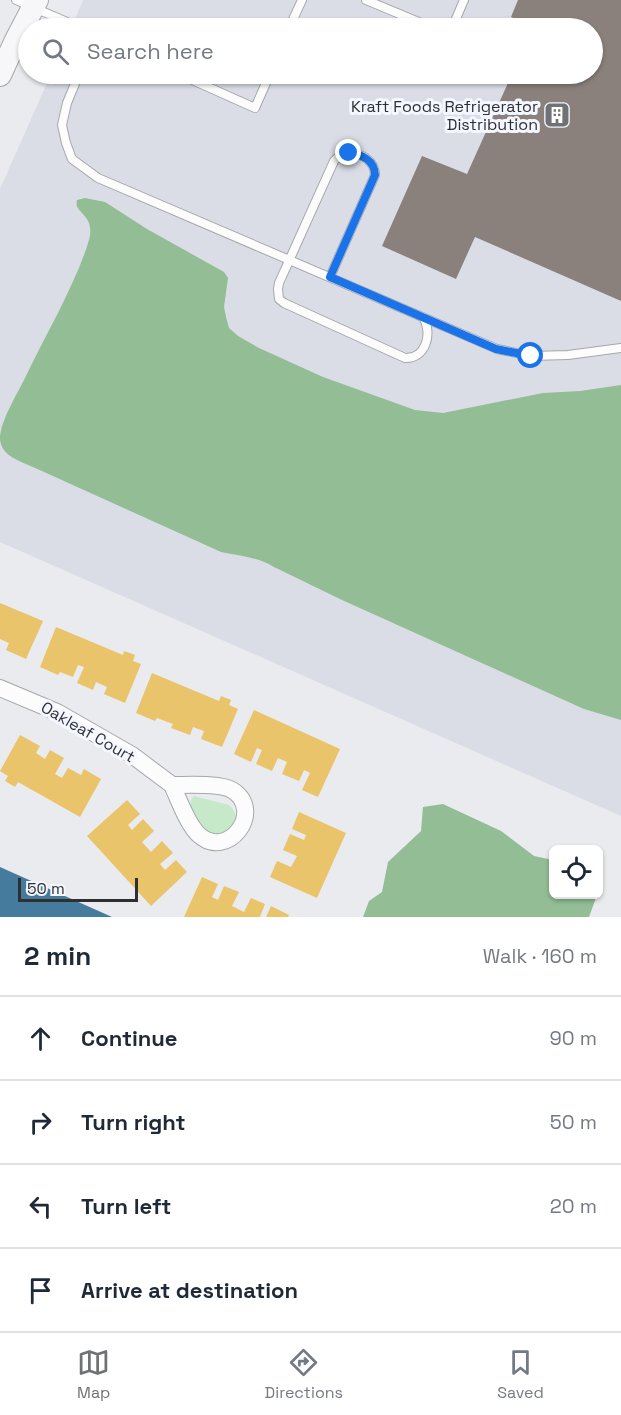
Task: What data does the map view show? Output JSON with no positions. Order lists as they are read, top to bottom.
{
  "streets": {
    "street": ["Oakleaf Court"]
  },
  "places": {
    "building": ["Kraft Foods Refrigerator Distribution"]
  },
  "scale_bar": "50 m",
  "page": {
    "search": "Search here",
    "scale": "50 m",
    "heading": ["2 min", "Walk · 160 m"],
    "list": [
      ["Continue", "90 m"],
      ["Turn right", "50 m"],
      ["Turn left", "20 m"],
      "Arrive at destination"
    ],
    "nav": ["Map", "Directions", "Saved"]
  }
}
